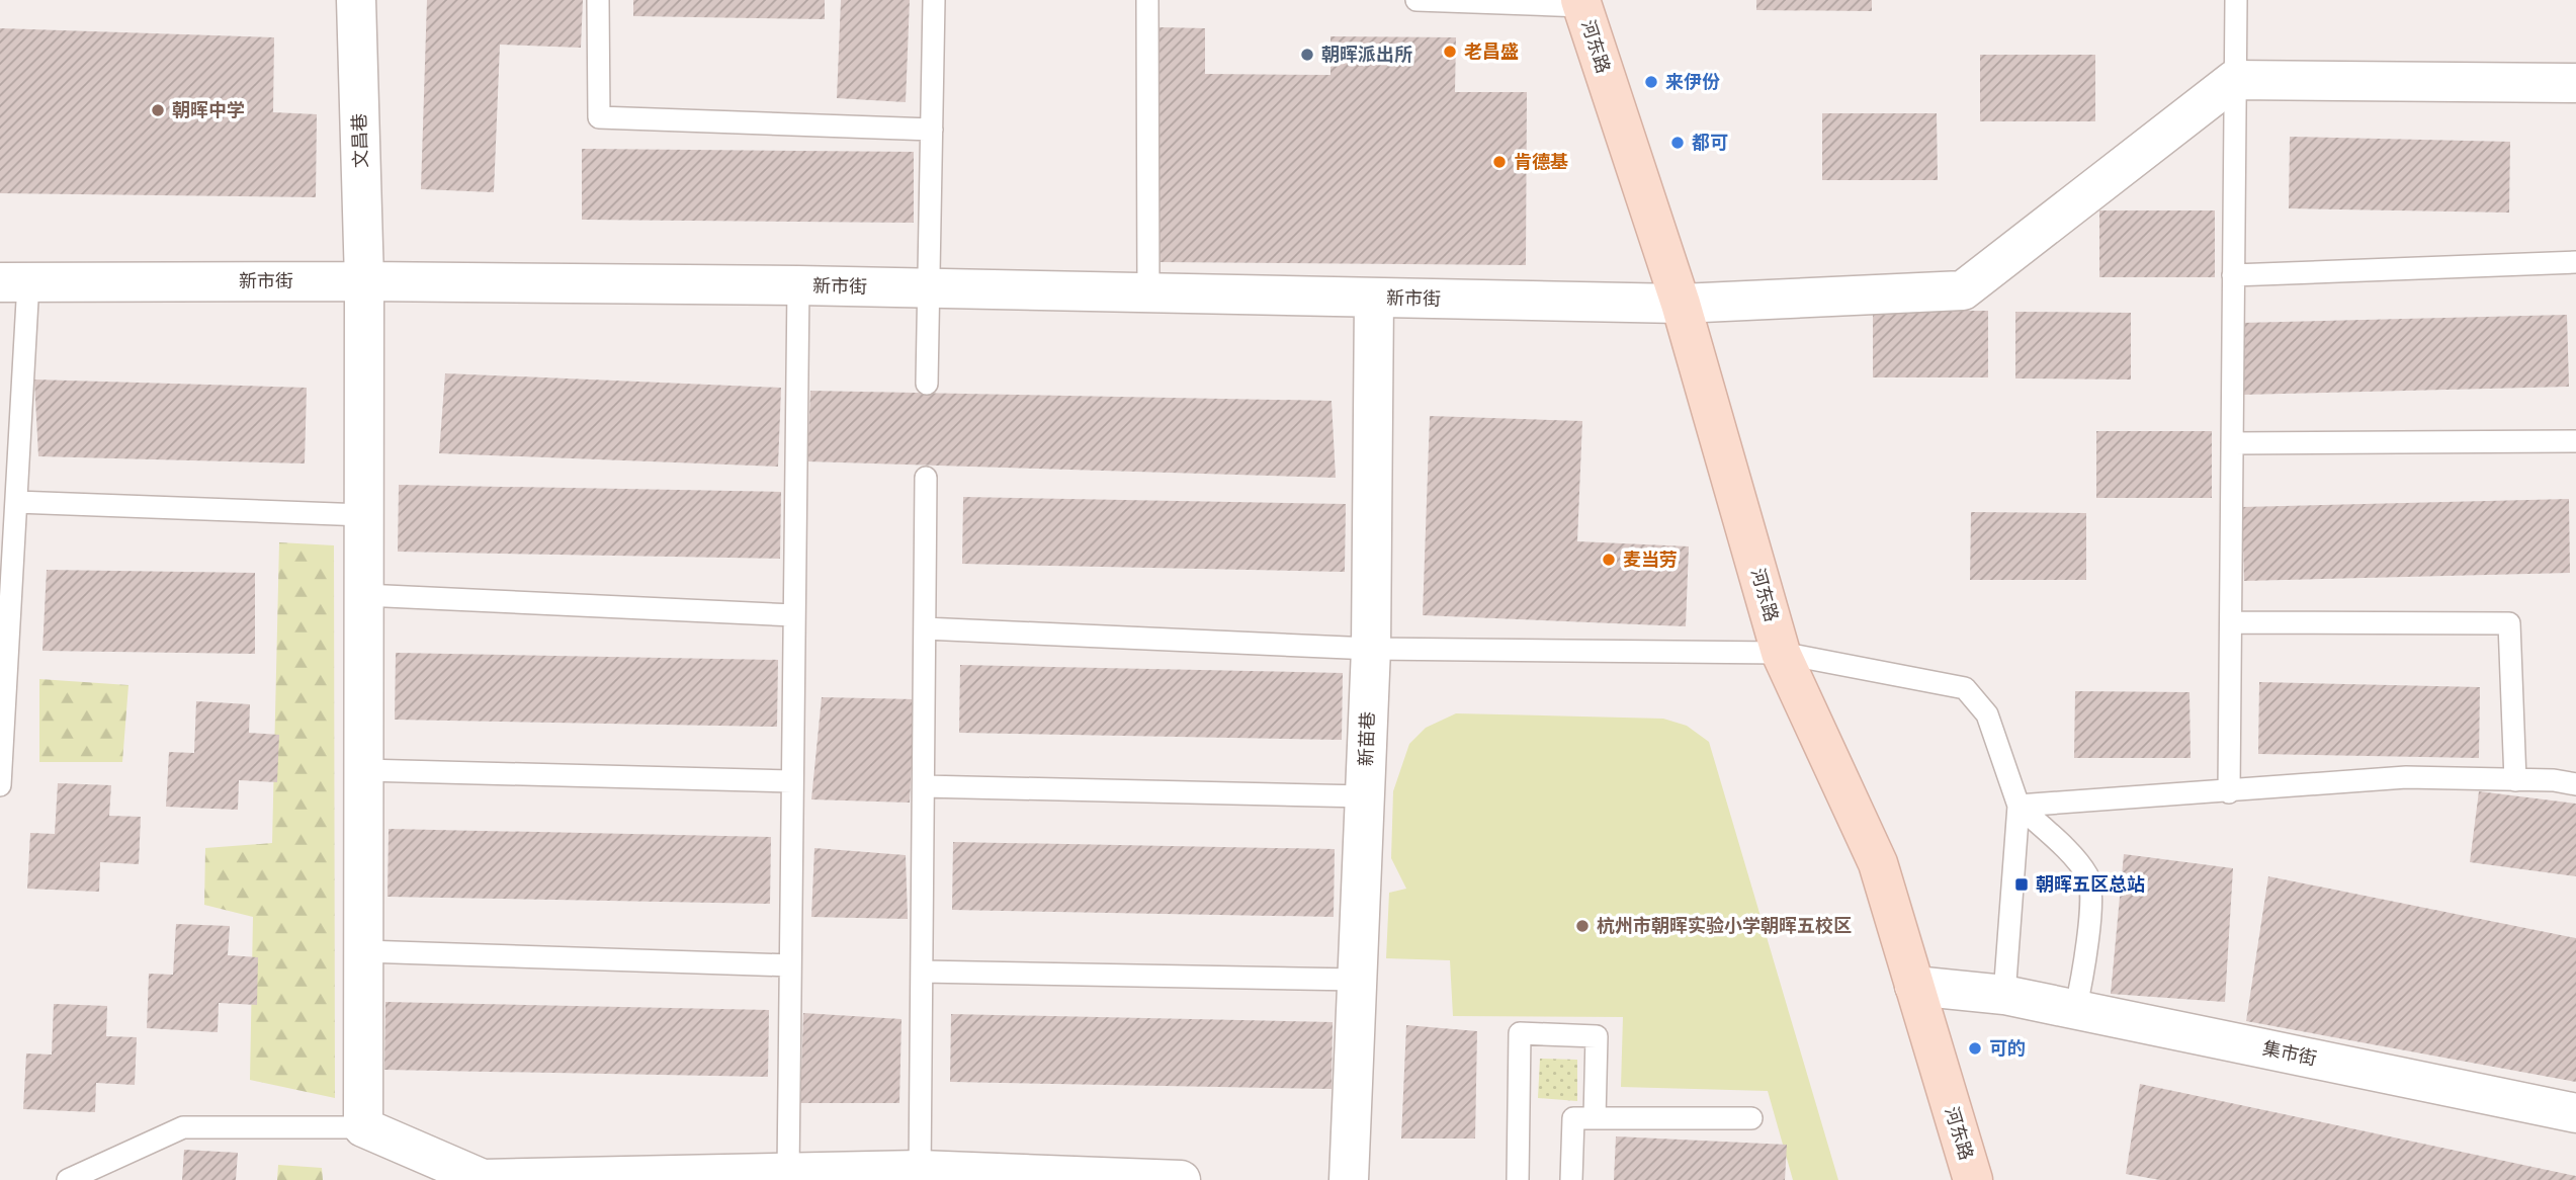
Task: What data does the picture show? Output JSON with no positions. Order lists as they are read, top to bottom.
{
  "streets": {
    "main road": ["河东路"],
    "street": [
      "文昌巷",
      "新市街",
      "新苗巷",
      "集市街"
    ]
  },
  "crossings": [
    ["河东路", "新市街"],
    ["河东路", "集市街"],
    ["文昌巷", "新市街"],
    ["新市街", "新苗巷"]
  ],
  "places": {
    "other": [
      "老昌盛",
      "朝晖派出所",
      "来伊份",
      "朝晖中学",
      "都可",
      "肯德基",
      "麦当劳",
      "杭州市朝晖实验小学朝晖五校区",
      "可的"
    ],
    "transit": ["朝晖五区总站"]
  }
}
